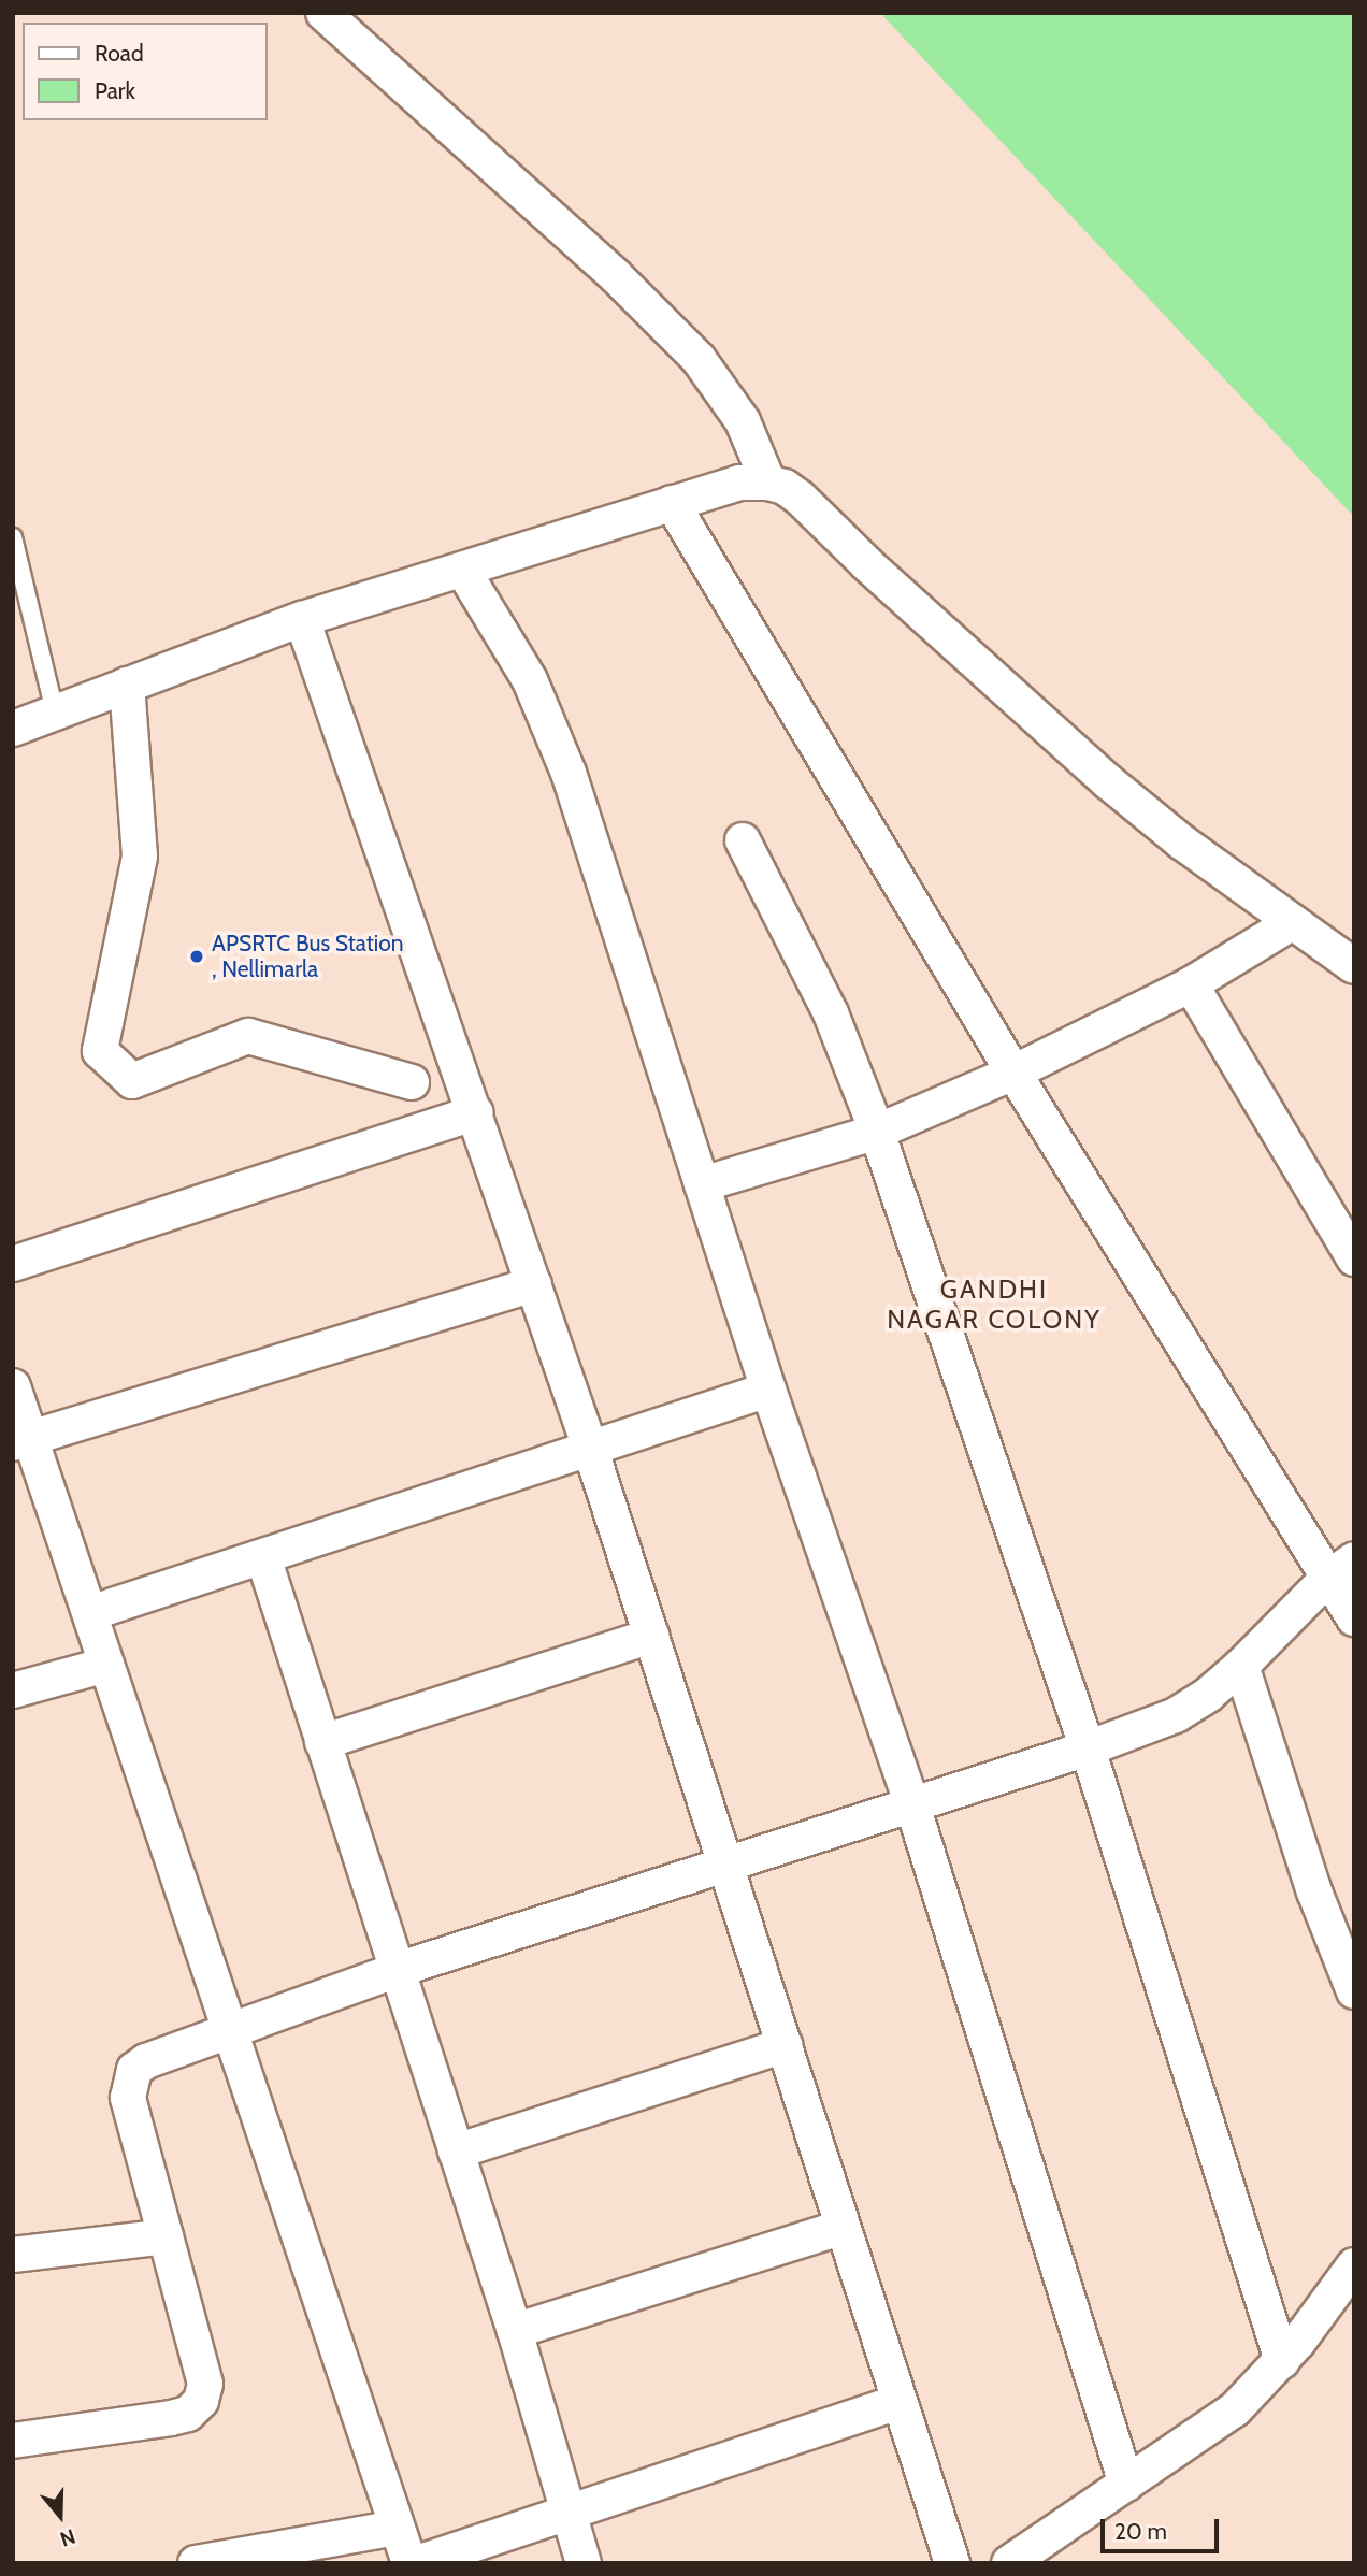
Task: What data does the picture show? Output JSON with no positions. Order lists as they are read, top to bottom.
{
  "districts": ["GANDHI NAGAR COLONY"],
  "places": ["APSRTC Bus Station , Nellimarla"],
  "legend": ["Road", "Park"],
  "scale_bar": "20 m",
  "north": "bottom"
}
